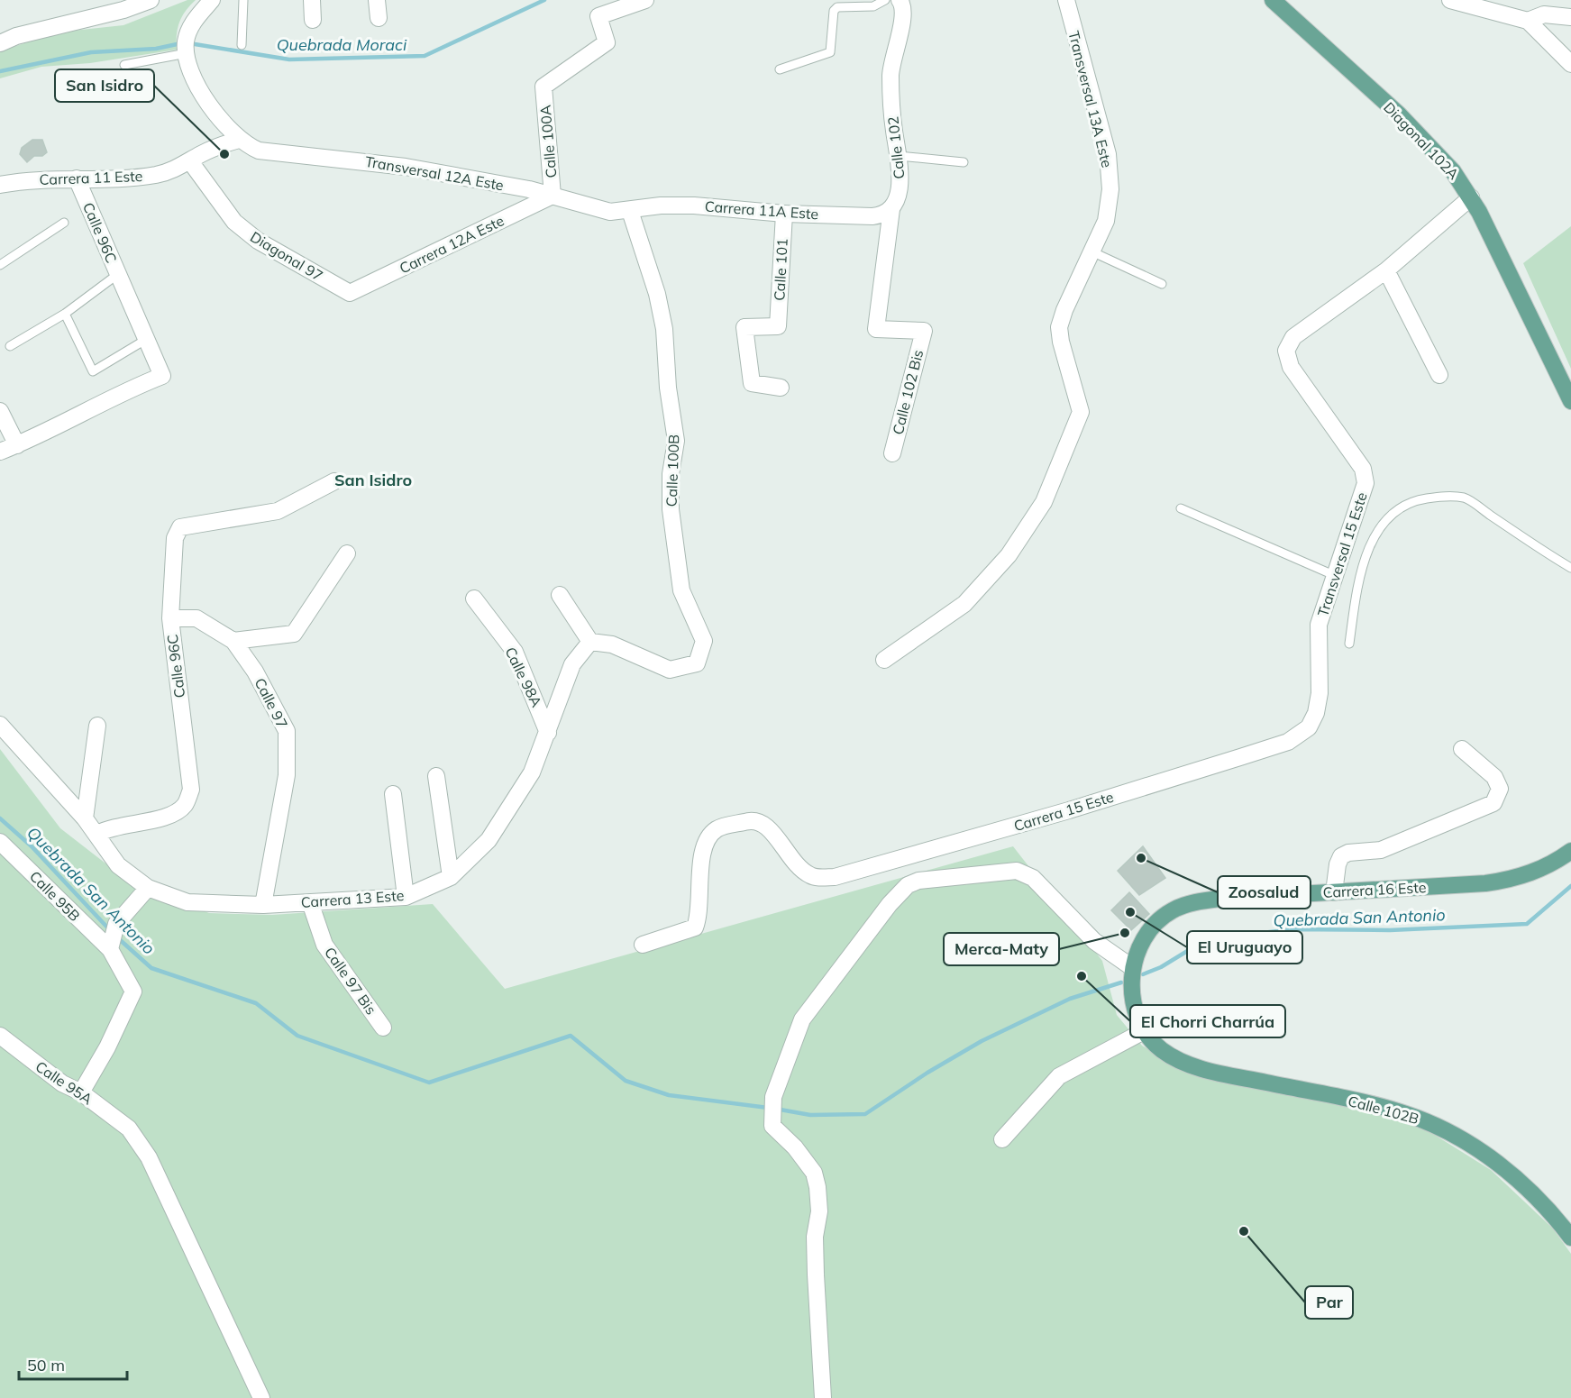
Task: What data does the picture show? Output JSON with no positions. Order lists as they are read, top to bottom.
{
  "streets": {
    "main road": ["Diagonal 102A", "Carrera 16 Este", "Calle 102B"],
    "street": [
      "Transversal 13A Este",
      "Calle 100A",
      "Calle 102",
      "Transversal 12A Este",
      "Carrera 11 Este",
      "Carrera 11A Este",
      "Calle 96C",
      "Carrera 12A Este",
      "Diagonal 97",
      "Calle 101",
      "Calle 102 Bis",
      "Calle 100B",
      "Transversal 15 Este",
      "Calle 98A",
      "Calle 97",
      "Carrera 15 Este",
      "Calle 95B",
      "Carrera 13 Este",
      "Calle 97 Bis",
      "Calle 95A"
    ]
  },
  "crossings": [
    ["Diagonal 102A", "Transversal 15 Este"],
    ["Calle 100A", "Transversal 12A Este"],
    ["Calle 100A", "Carrera 12A Este"],
    ["Calle 102", "Carrera 11A Este"],
    ["Calle 102", "Calle 102 Bis"],
    ["Transversal 12A Este", "Carrera 11 Este"],
    ["Transversal 12A Este", "Carrera 11A Este"],
    ["Transversal 12A Este", "Carrera 12A Este"],
    ["Transversal 12A Este", "Calle 100B"],
    ["Carrera 11 Este", "Calle 96C"],
    ["Carrera 11 Este", "Diagonal 97"],
    ["Carrera 11A Este", "Calle 101"],
    ["Carrera 11A Este", "Calle 100B"],
    ["Calle 96C", "Calle 97"],
    ["Calle 96C", "Carrera 13 Este"],
    ["Carrera 12A Este", "Diagonal 97"],
    ["Calle 100B", "Carrera 13 Este"],
    ["Transversal 15 Este", "Carrera 15 Este"],
    ["Calle 98A", "Carrera 13 Este"],
    ["Calle 97", "Carrera 13 Este"],
    ["Carrera 16 Este", "Calle 102B"],
    ["Calle 95B", "Calle 95A"],
    ["Carrera 13 Este", "Calle 97 Bis"]
  ],
  "districts": ["San Isidro"],
  "water": ["Quebrada Moraci", "Quebrada San Antonio"],
  "places": [
    "San Isidro",
    "Zoosalud",
    "El Uruguayo",
    "Merca-Maty",
    "El Chorri Charrúa",
    "Par"
  ],
  "scale_bar": "50 m"
}
